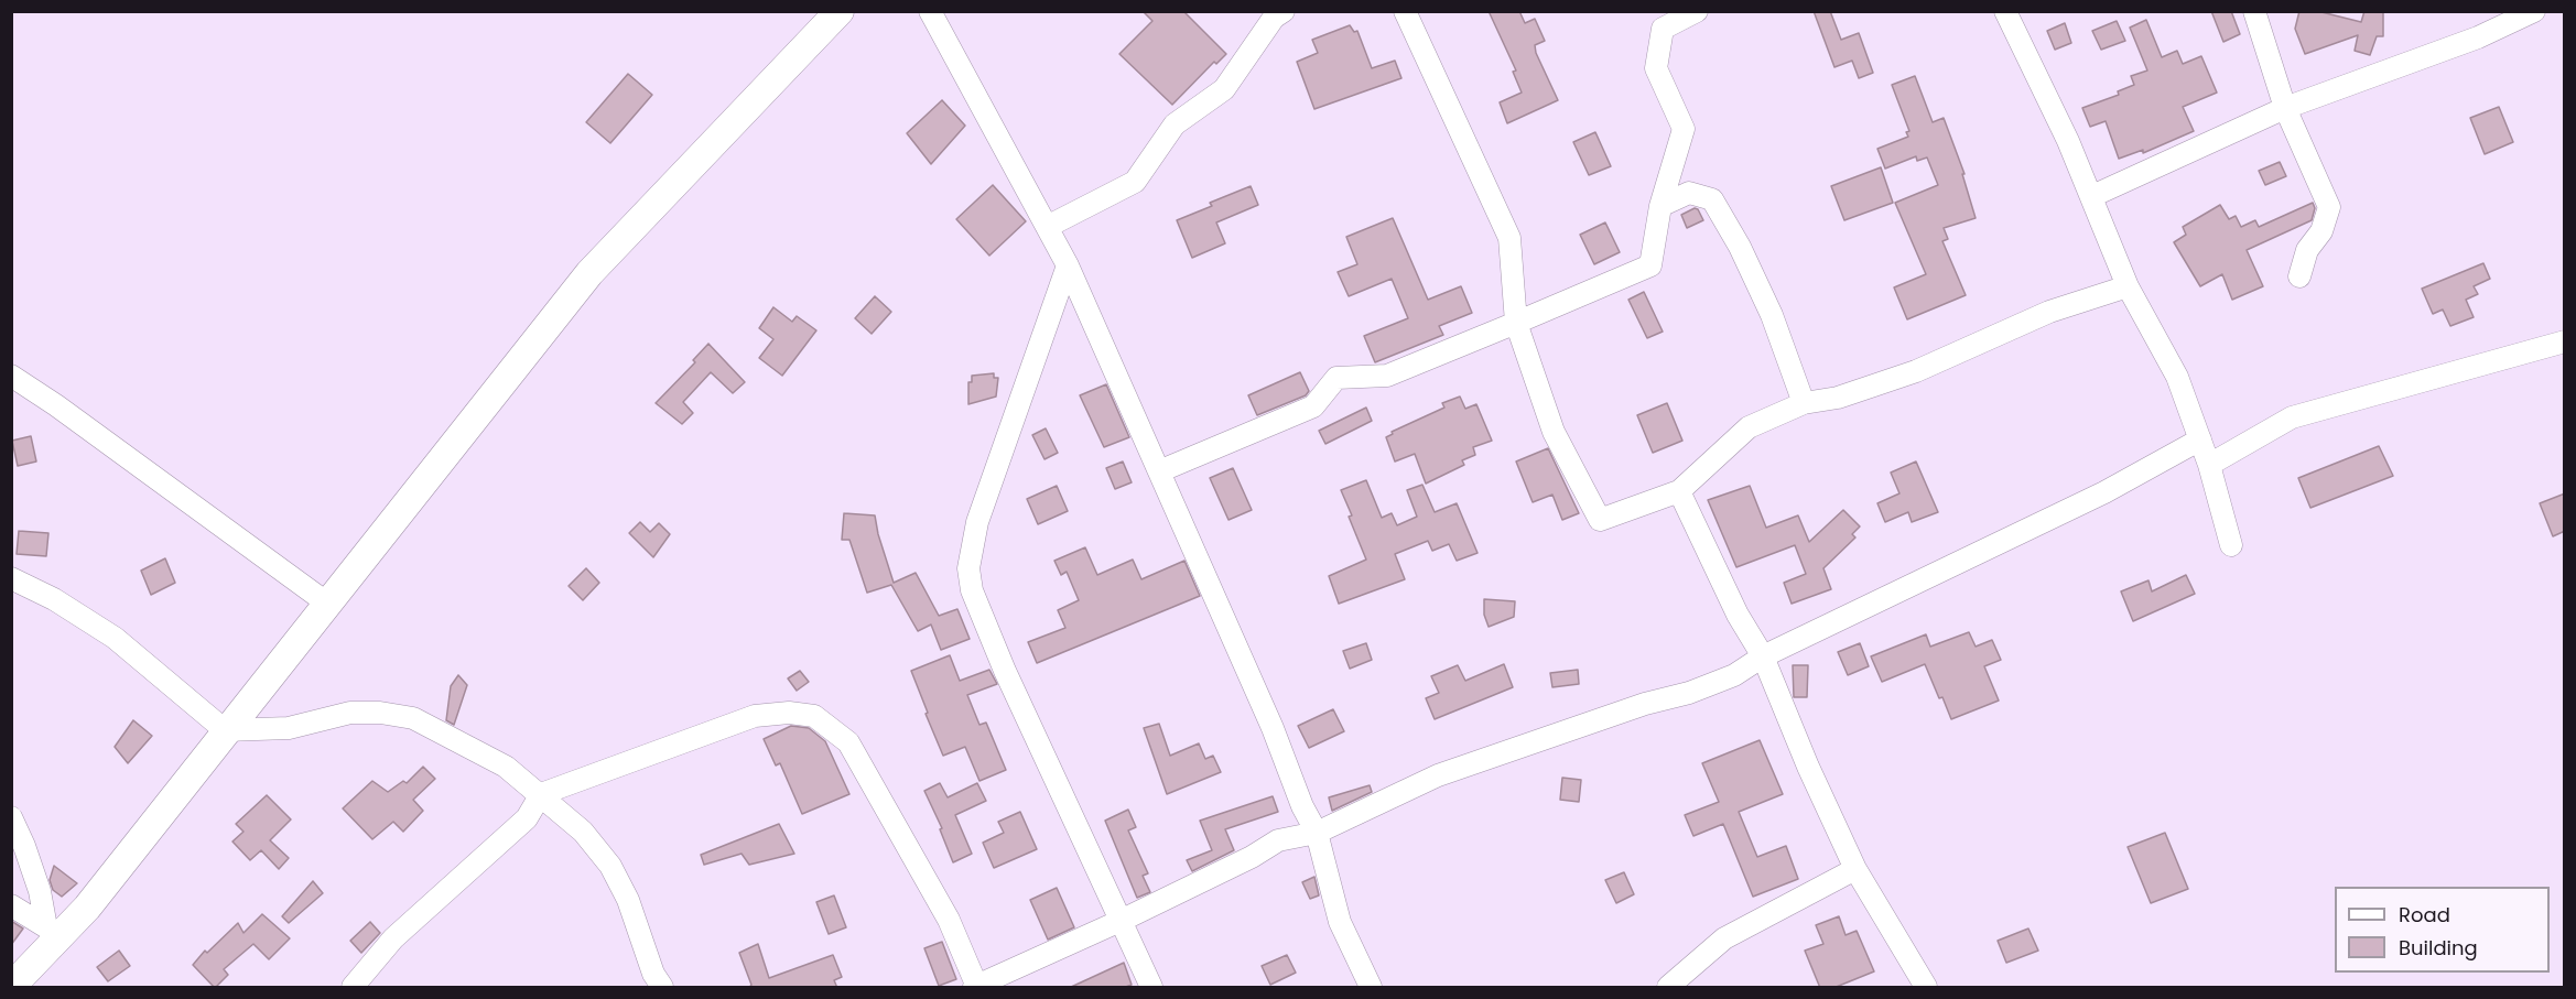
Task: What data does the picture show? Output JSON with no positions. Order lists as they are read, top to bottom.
{
  "legend": ["Road", "Building"]
}
